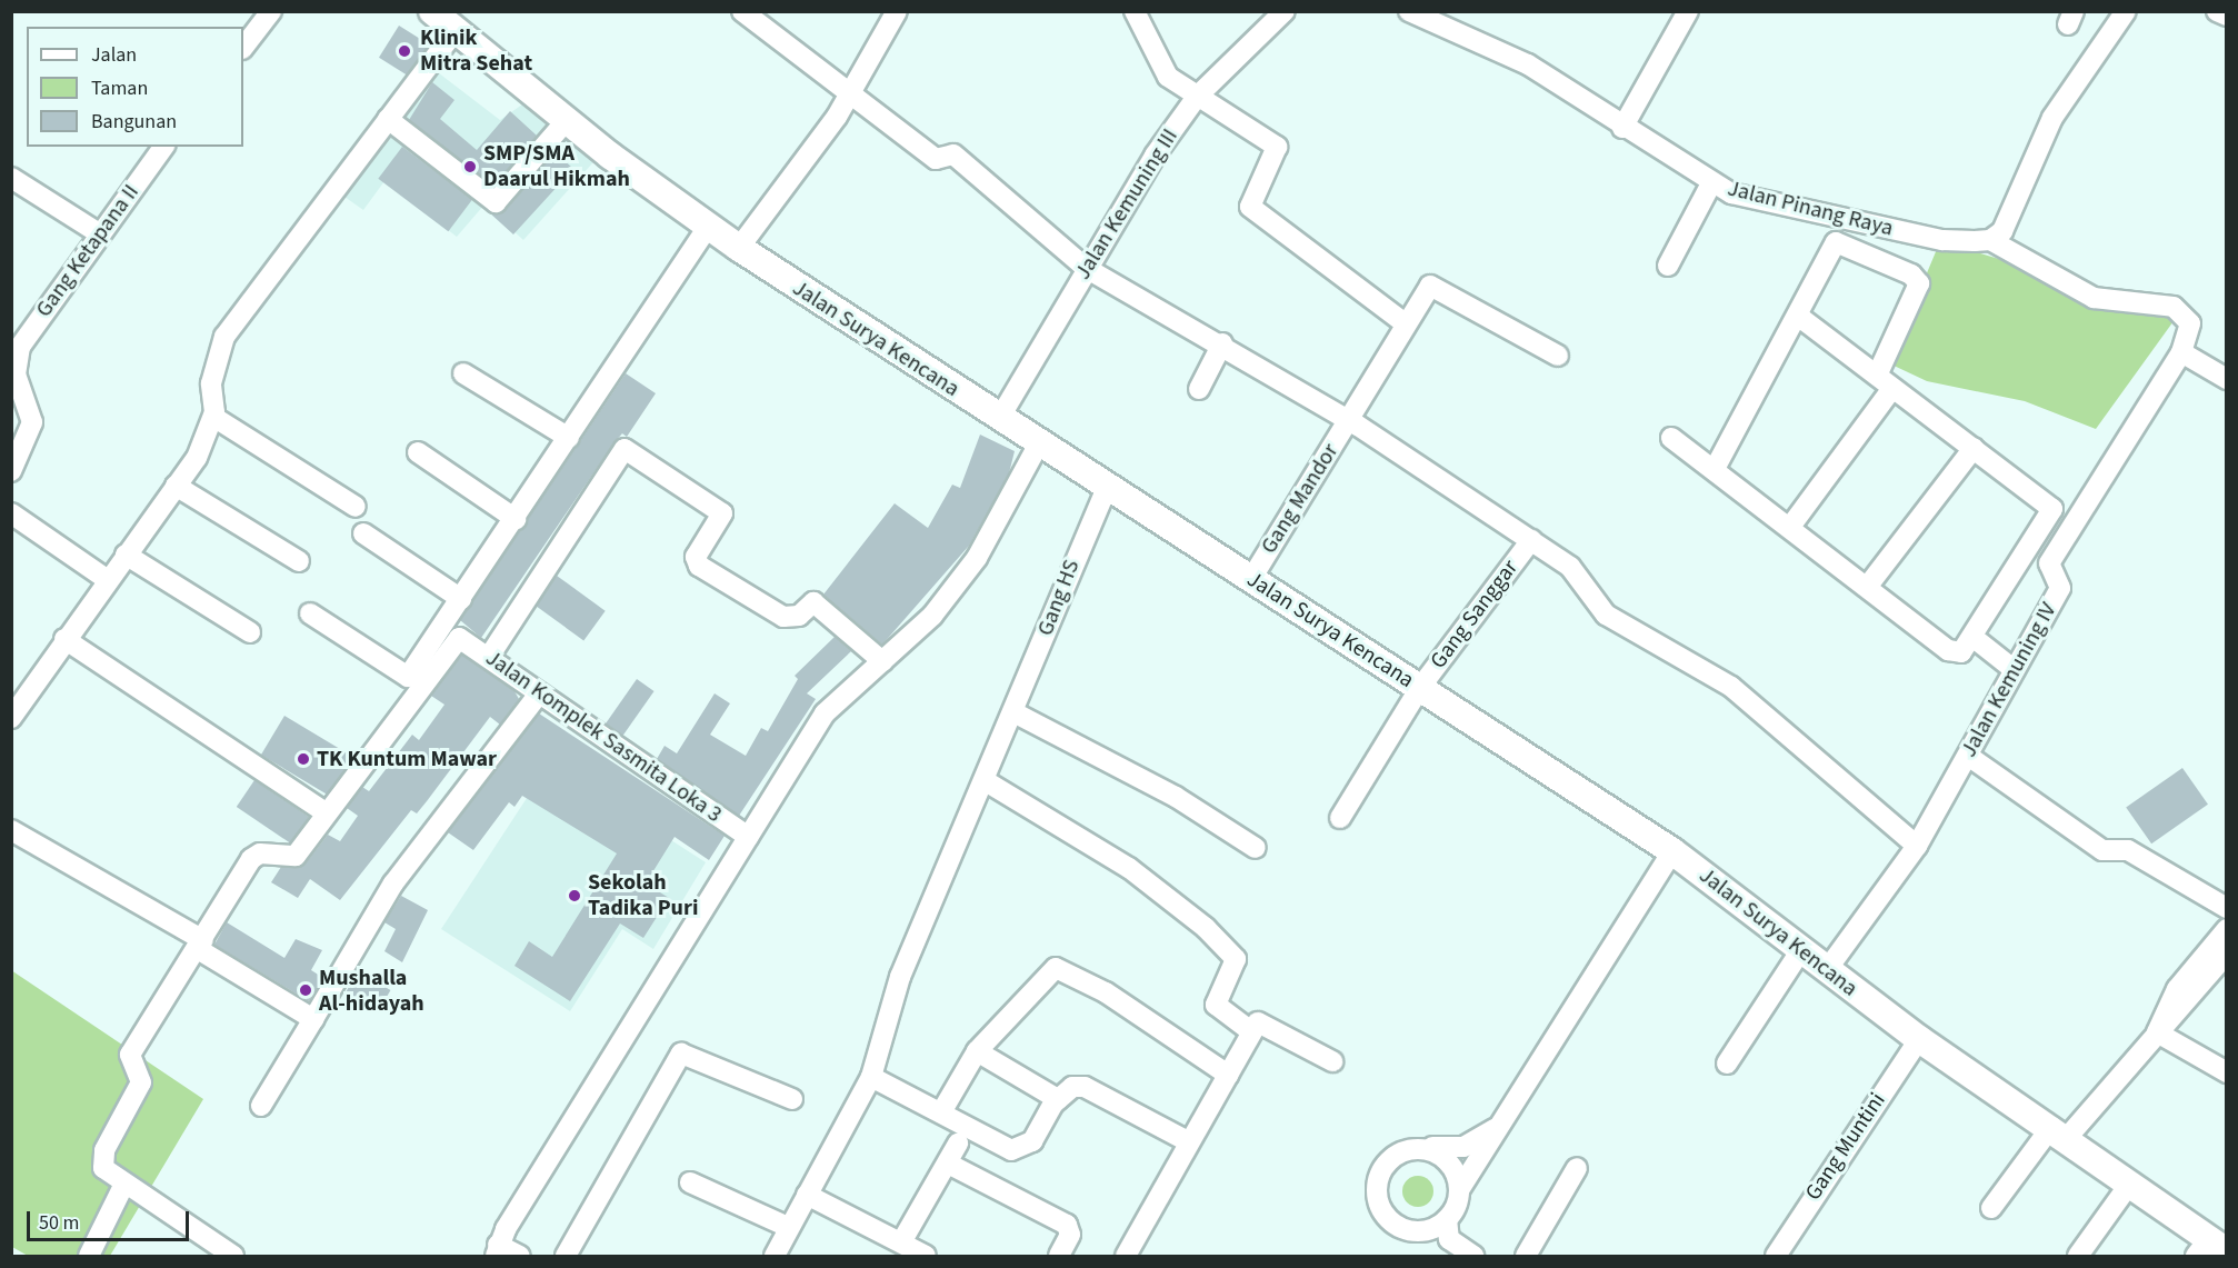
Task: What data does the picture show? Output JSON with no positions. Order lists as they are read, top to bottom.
{
  "streets": {
    "main road": ["Jalan Surya Kencana"],
    "street": [
      "Jalan Kemuning III",
      "Jalan Pinang Raya",
      "Gang Ketapana II",
      "Gang Mandor",
      "Gang HS",
      "Gang Sanggar",
      "Jalan Kemuning IV",
      "Jalan Komplek Sasmita Loka 3",
      "Gang Muntini"
    ]
  },
  "crossings": [
    ["Jalan Kemuning III", "Jalan Surya Kencana"],
    ["Jalan Surya Kencana", "Gang Mandor"],
    ["Jalan Surya Kencana", "Gang HS"],
    ["Jalan Surya Kencana", "Gang Sanggar"],
    ["Jalan Surya Kencana", "Jalan Kemuning IV"],
    ["Jalan Surya Kencana", "Gang Muntini"]
  ],
  "places": [
    "Klinik Mitra Sehat",
    "SMP/SMA Daarul Hikmah",
    "TK Kuntum Mawar",
    "Sekolah Tadika Puri",
    "Mushalla Al-hidayah"
  ],
  "legend": ["Jalan", "Taman", "Bangunan"],
  "scale_bar": "50 m"
}
